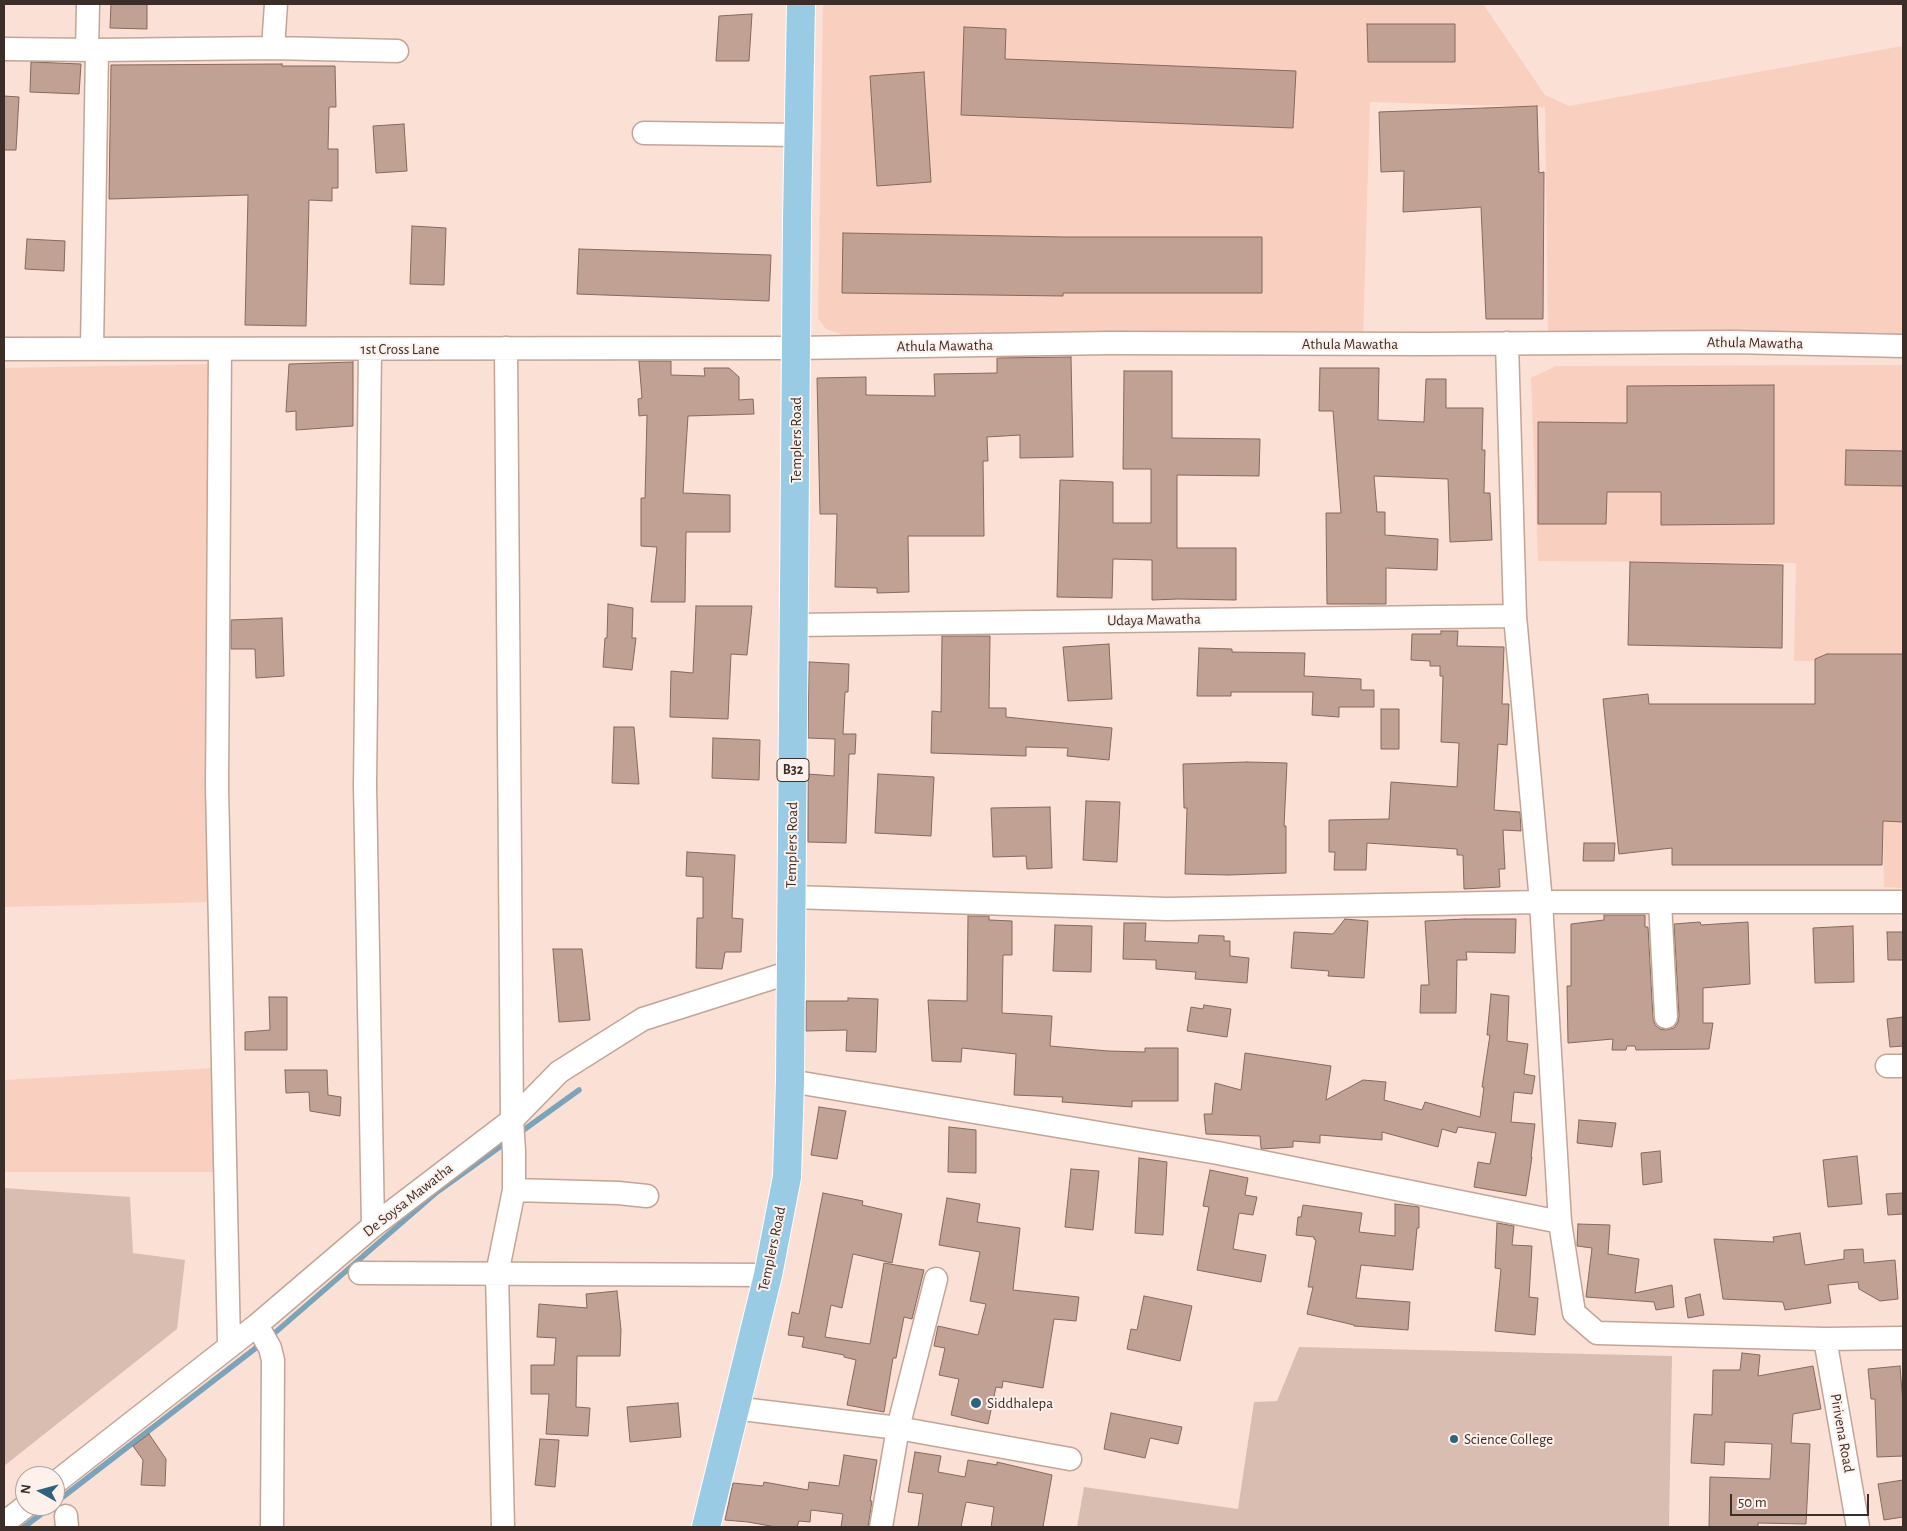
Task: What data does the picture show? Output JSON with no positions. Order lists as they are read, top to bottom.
{
  "streets": {
    "main road": ["Templers Road", "B32"],
    "street": [
      "Athula Mawatha",
      "1st Cross Lane",
      "Udaya Mawatha",
      "De Soysa Mawatha",
      "Pirivena Road"
    ]
  },
  "crossings": [
    ["Athula Mawatha", "1st Cross Lane"],
    ["Athula Mawatha", "Templers Road"],
    ["1st Cross Lane", "Templers Road"],
    ["Templers Road", "Udaya Mawatha"],
    ["Templers Road", "De Soysa Mawatha"]
  ],
  "places": ["Siddhalepa", "Science College"],
  "scale_bar": "50 m",
  "north": "left"
}
